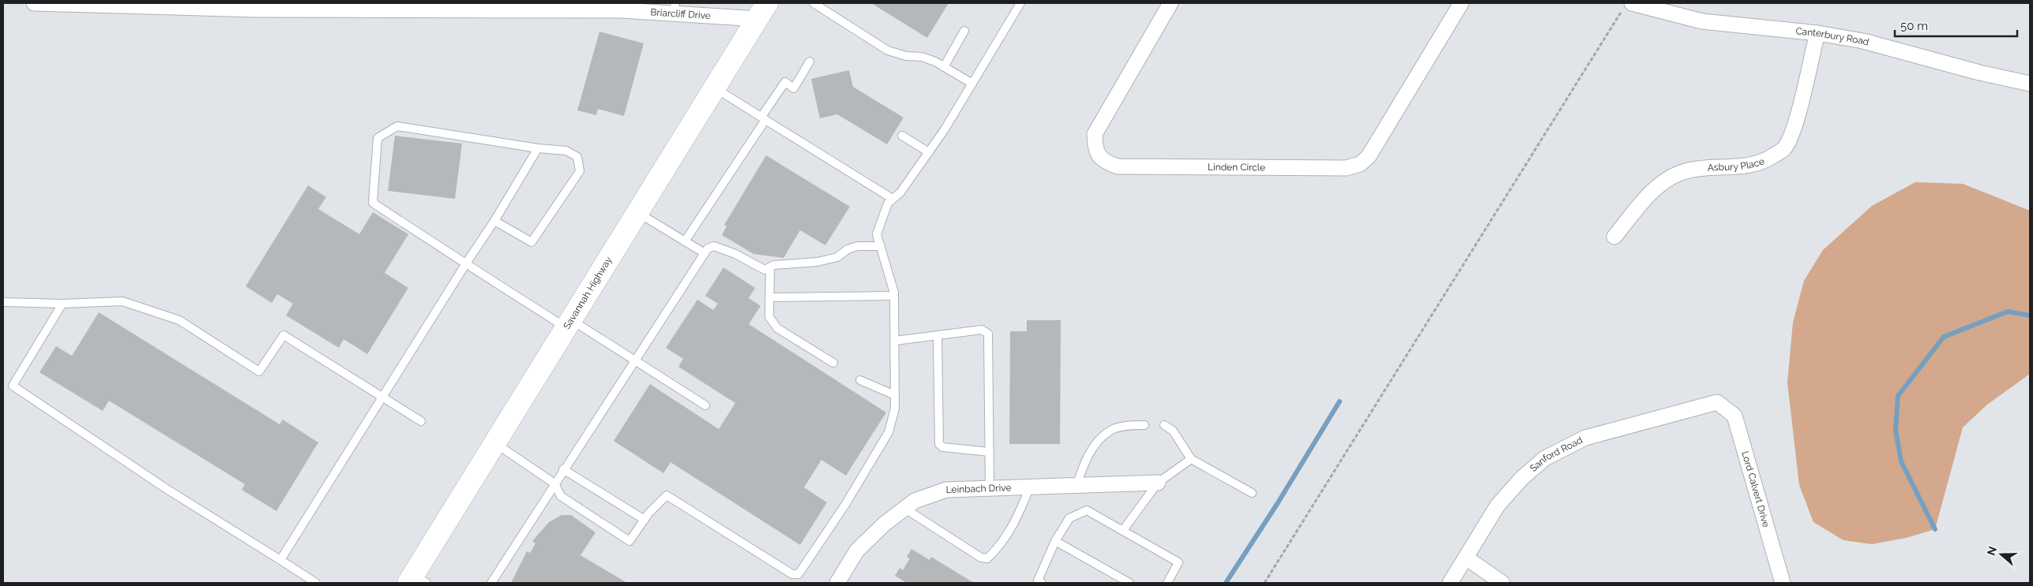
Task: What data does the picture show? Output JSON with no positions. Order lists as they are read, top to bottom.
{
  "streets": {
    "highway": ["Savannah Highway"],
    "street": [
      "Briarcliff Drive",
      "Canterbury Road",
      "Asbury Place",
      "Linden Circle",
      "Sanford Road",
      "Leinbach Drive",
      "Lord Calvert Drive"
    ]
  },
  "crossings": [
    ["Briarcliff Drive", "Savannah Highway"],
    ["Canterbury Road", "Asbury Place"],
    ["Sanford Road", "Lord Calvert Drive"]
  ],
  "scale_bar": "50 m",
  "north": "left"
}
